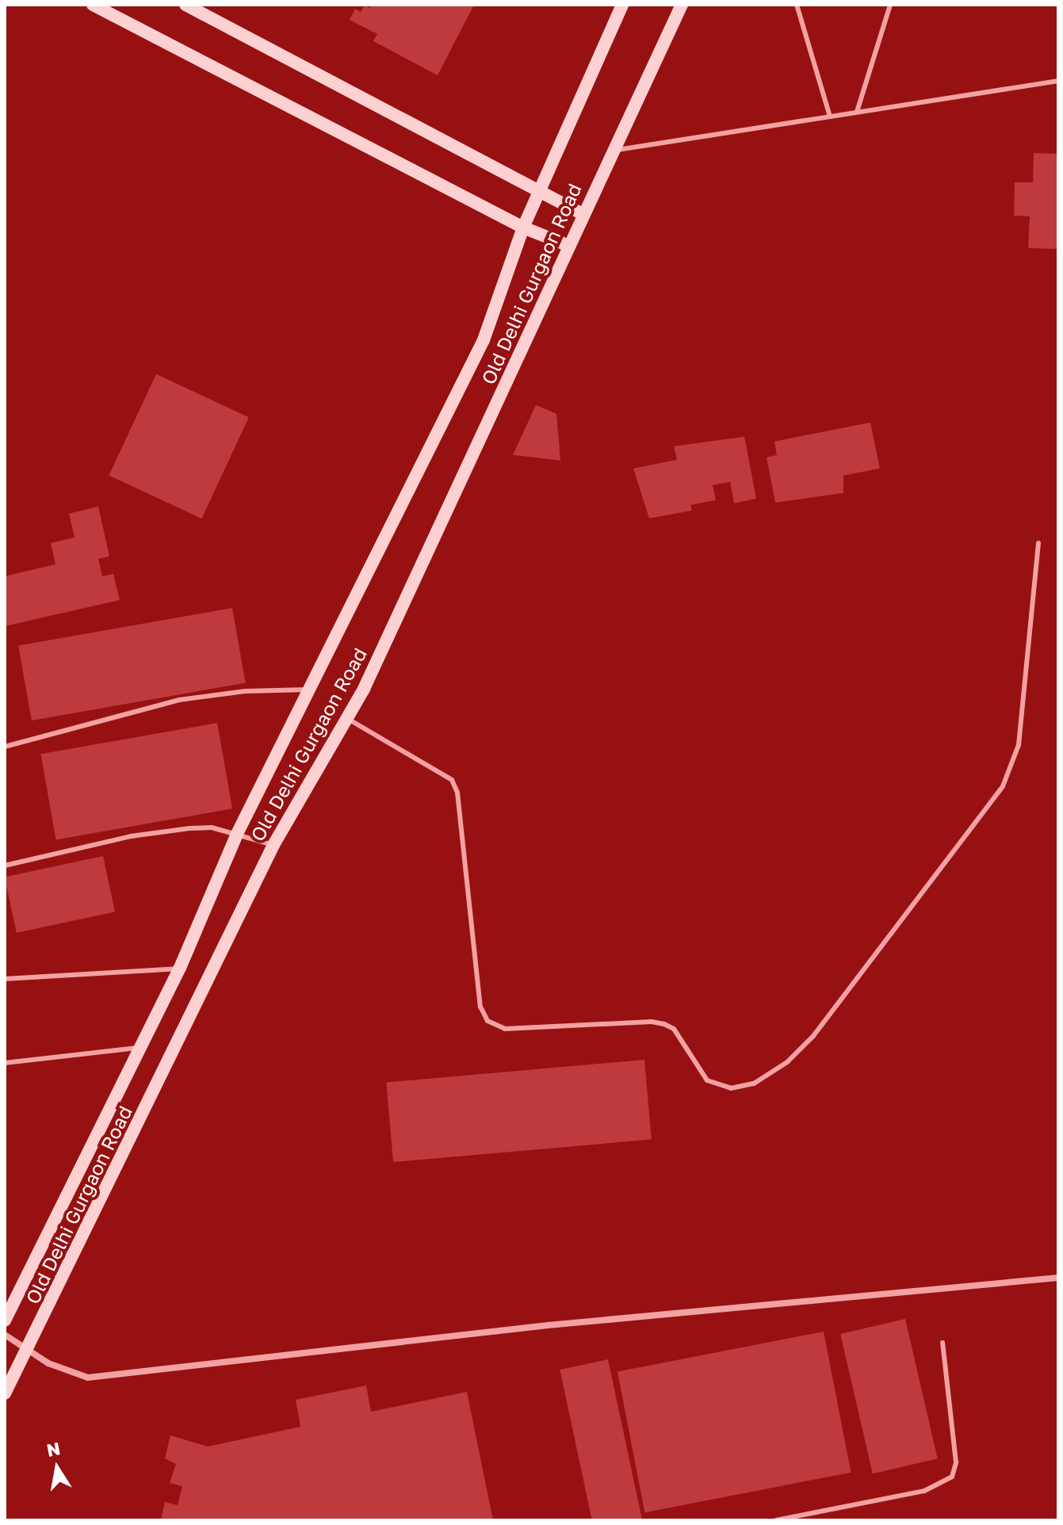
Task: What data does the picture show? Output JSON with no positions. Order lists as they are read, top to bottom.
{
  "streets": {
    "main road": ["Old Delhi Gurgaon Road"]
  },
  "north": "top"
}
